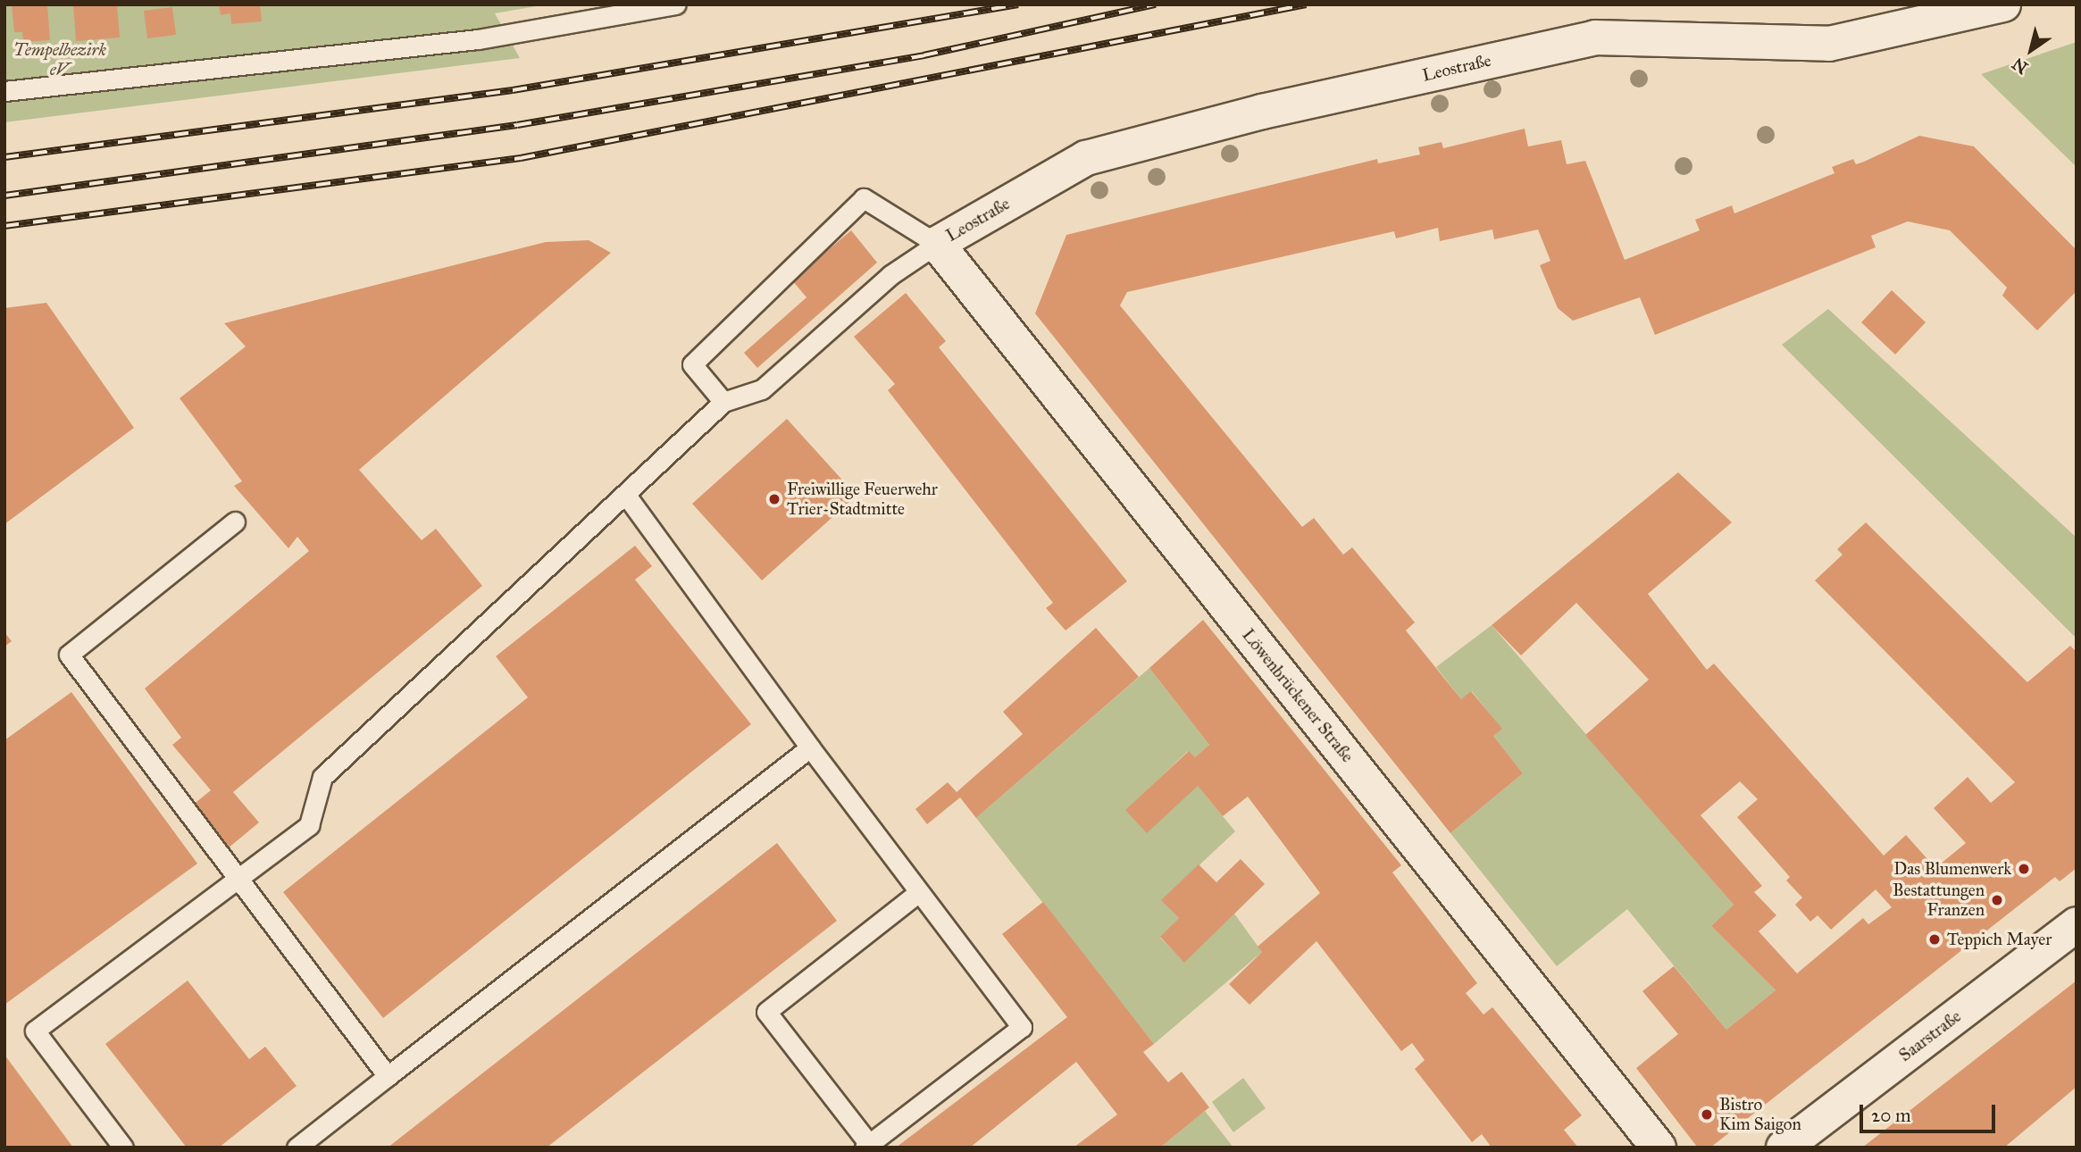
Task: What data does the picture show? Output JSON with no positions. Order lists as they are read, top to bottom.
{
  "streets": {
    "street": ["Leostraße", "Löwenbrückener Straße", "Saarstraße"]
  },
  "crossings": [
    ["Leostraße", "Löwenbrückener Straße"]
  ],
  "parks": ["Tempelbezirk eV"],
  "places": [
    "Freiwillige Feuerwehr Trier-Stadtmitte",
    "Das Blumenwerk",
    "Bestattungen Franzen",
    "Teppich Mayer",
    "Bistro Kim Saigon"
  ],
  "scale_bar": "20 m",
  "north": "bottom left"
}
